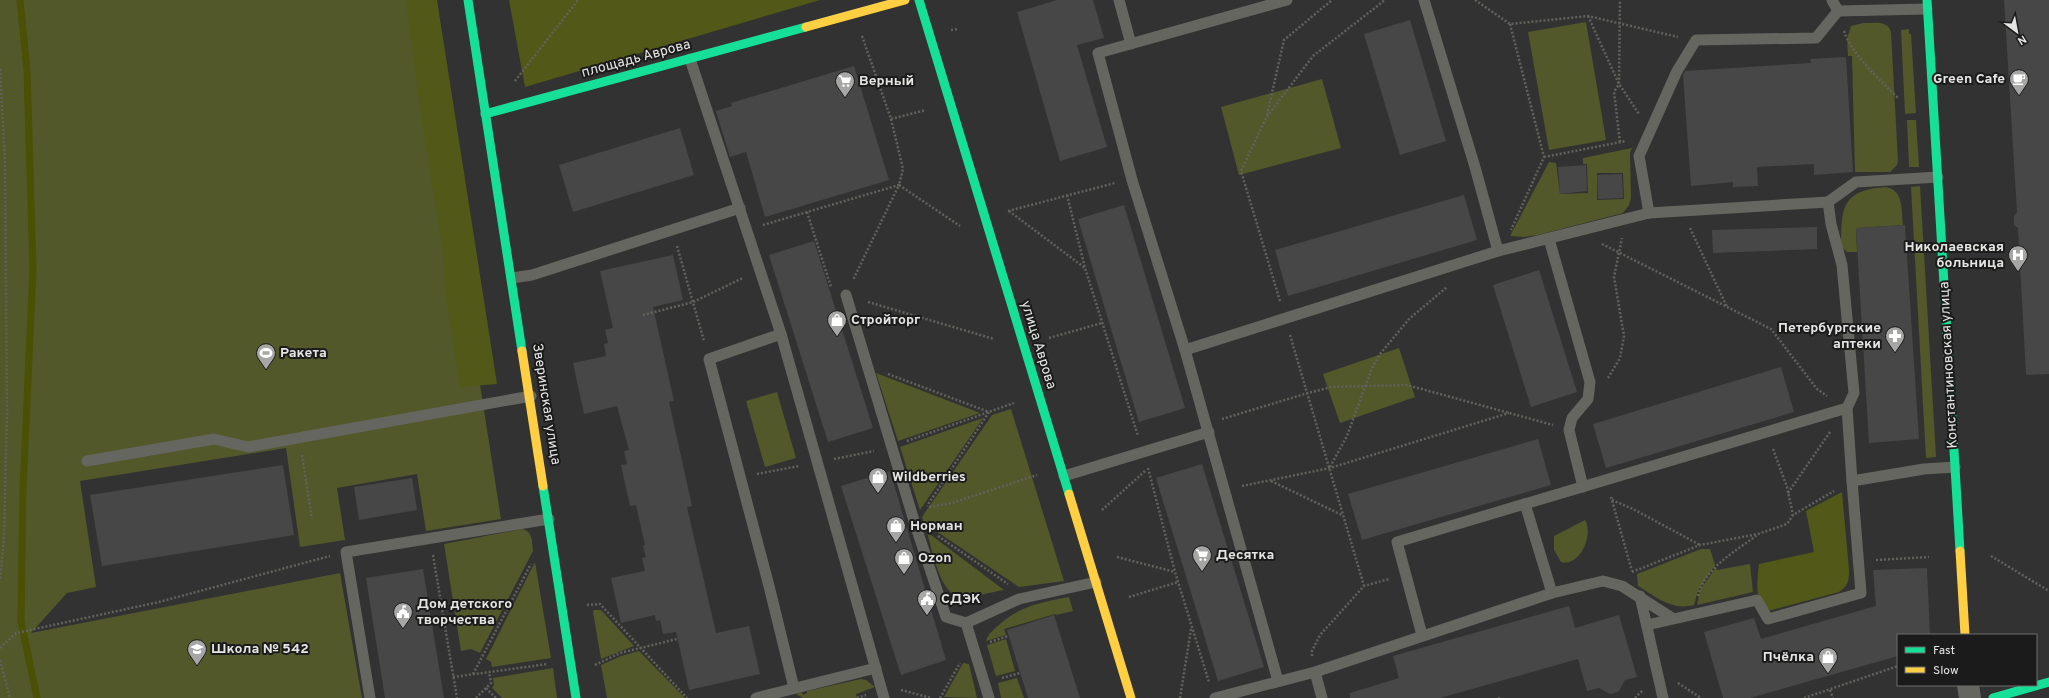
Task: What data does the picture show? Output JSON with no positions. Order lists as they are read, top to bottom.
{
  "streets": {
    "street": [
      "площадь Аврова",
      "улица Аврова",
      "Константиновская улица",
      "Зверинская улица"
    ]
  },
  "crossings": [
    ["площадь Аврова", "Зверинская улица"]
  ],
  "places": {
    "cafe": ["Green Cafe"],
    "supermarket": ["Верный", "Десятка"],
    "hospital": ["Николаевская больница"],
    "shop": [
      "Стройторг",
      "Wildberries",
      "Норман",
      "Ozon",
      "Пчёлка"
    ],
    "pharmacy": ["Петербургские аптеки"],
    "sports": ["Ракета"],
    "public building": ["СДЭК", "Дом детского творчества"],
    "school or university": ["Школа № 542"]
  },
  "legend": ["Fast", "Slow"],
  "north": "bottom right"
}
